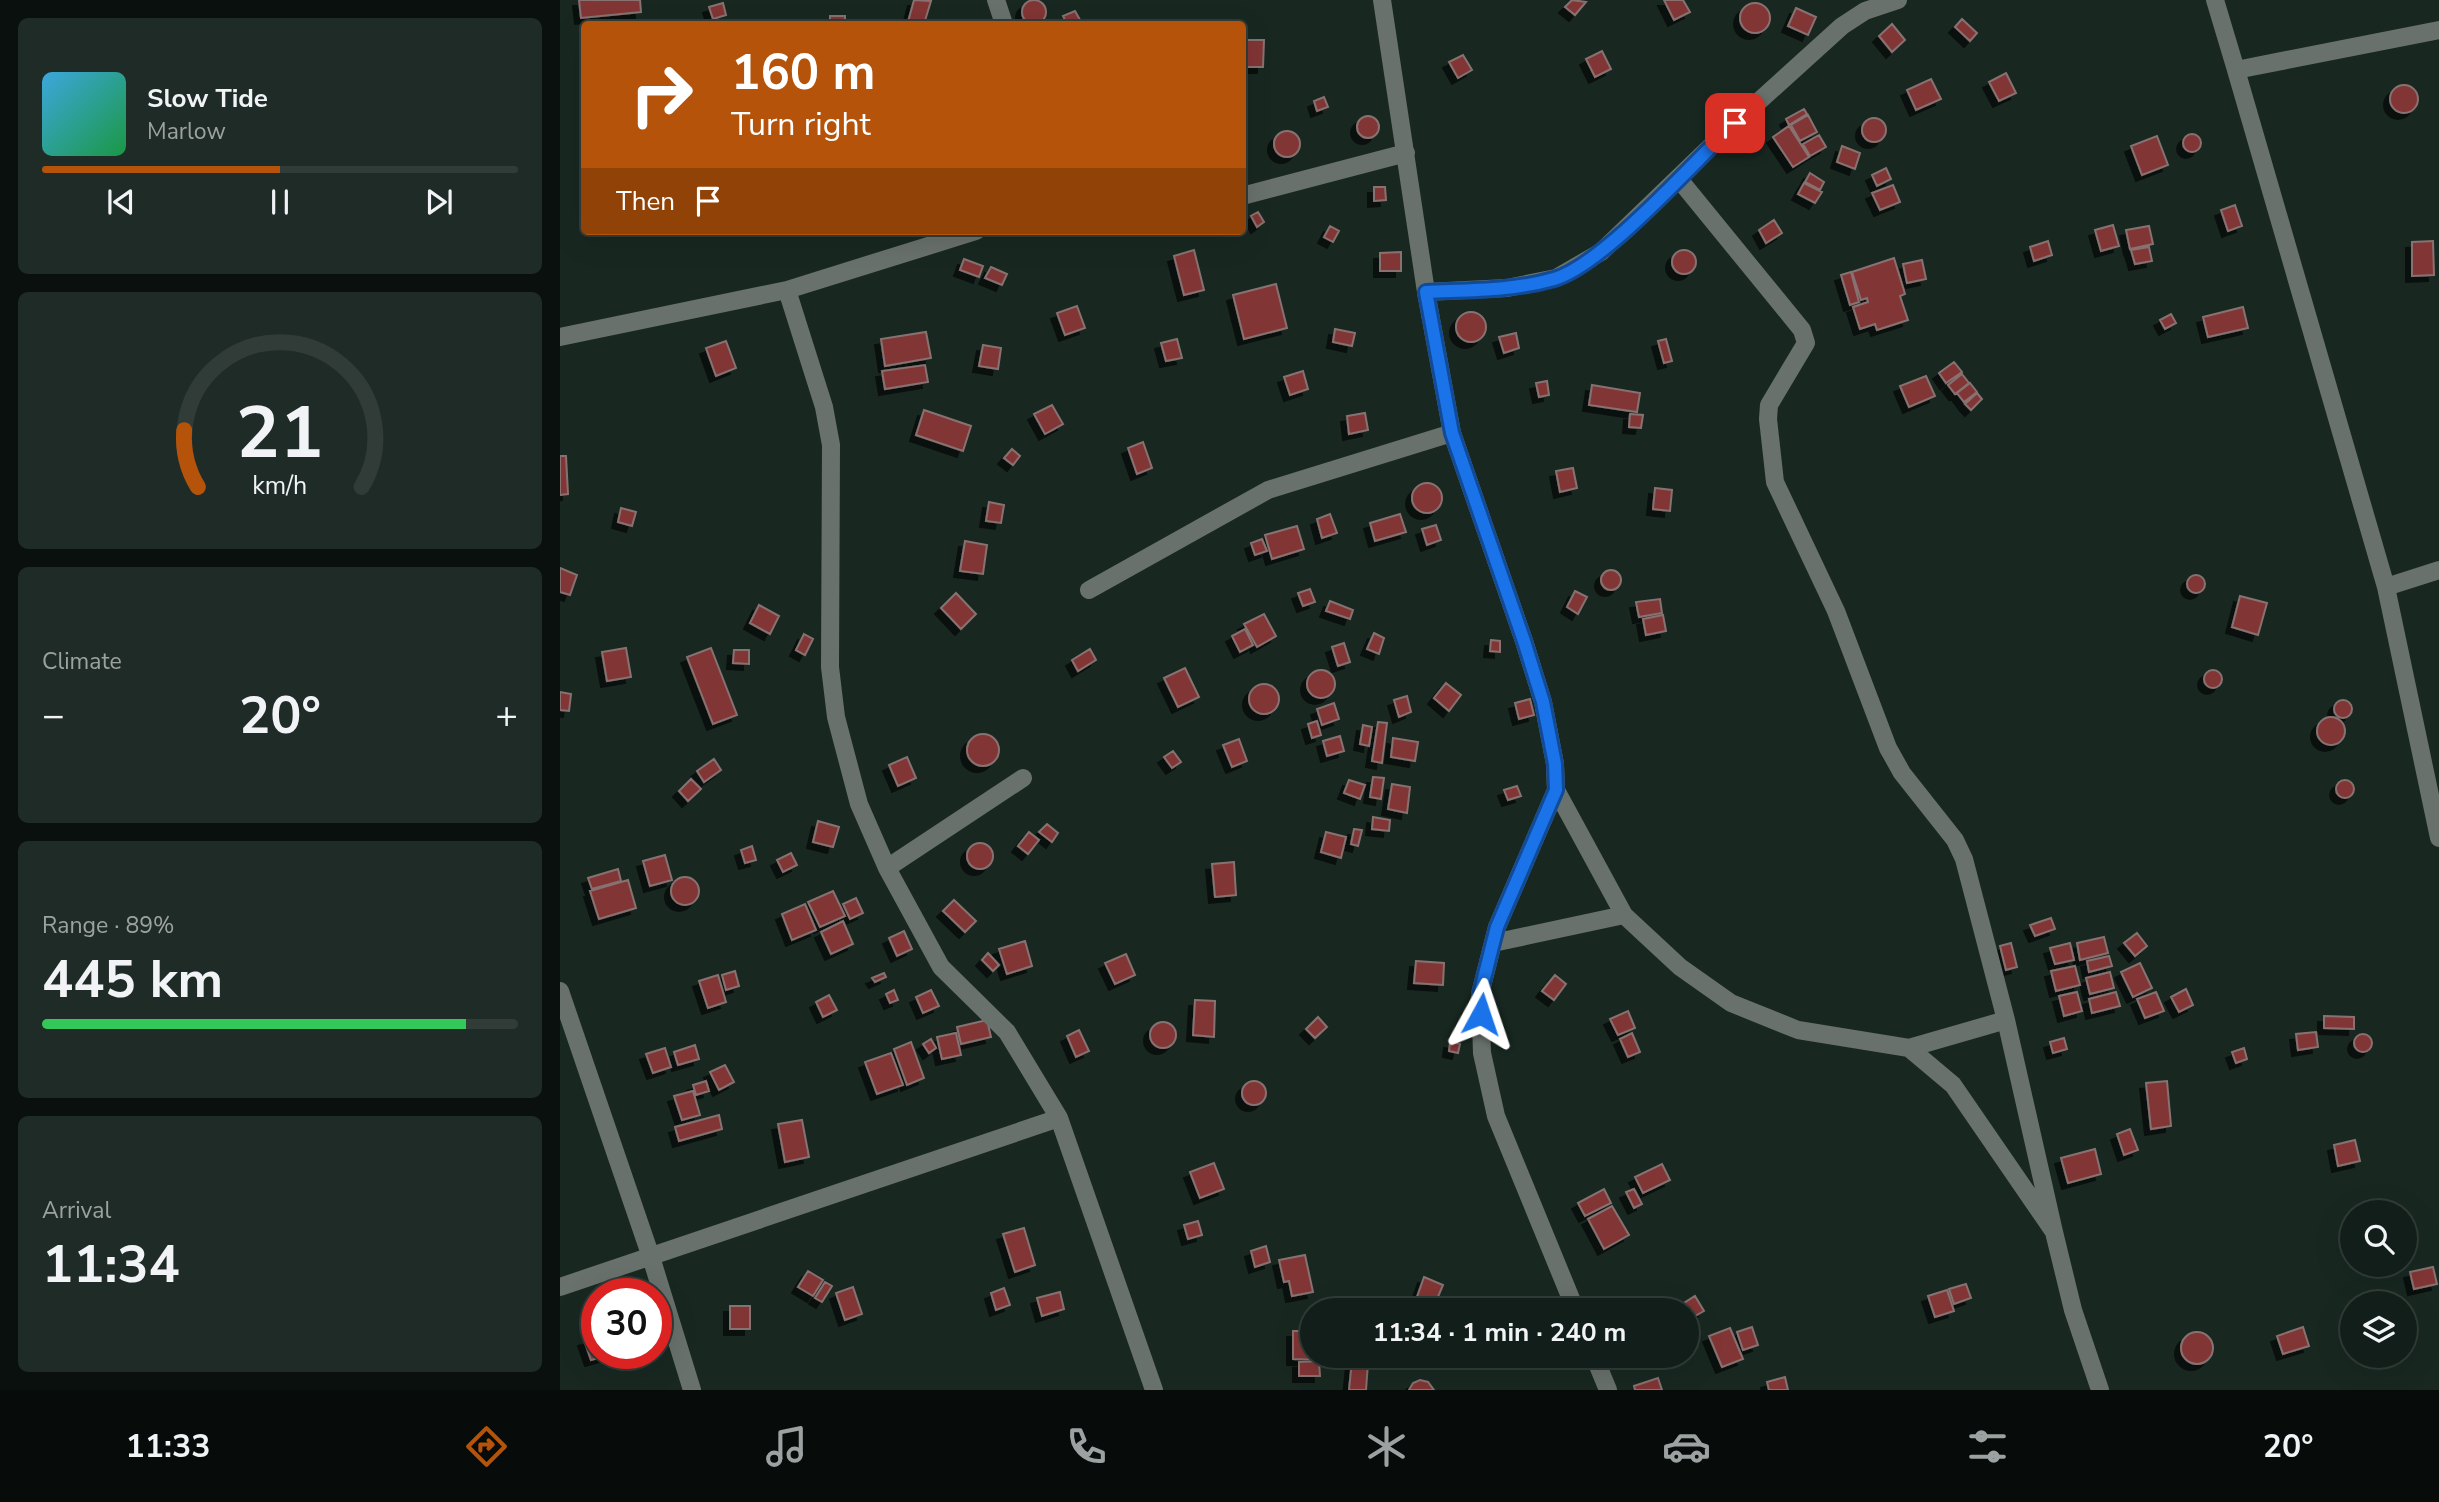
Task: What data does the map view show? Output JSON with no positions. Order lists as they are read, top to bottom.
{
  "page": {
    "turn": ["160 m", "Turn right"],
    "song": ["Slow Tide", "Marlow"],
    "then": "Then",
    "tile": [
      "Climate",
      ["Range · 89%", "445 km"],
      ["Arrival", "11:34"]
    ],
    "heat": ["−", "20°", "+"],
    "limit": "30",
    "trip": "11:34 · 1 min · 240 m",
    "tabs": ["11:33", "20°"],
    "gauge": ["21", "km/h"]
  }
}
